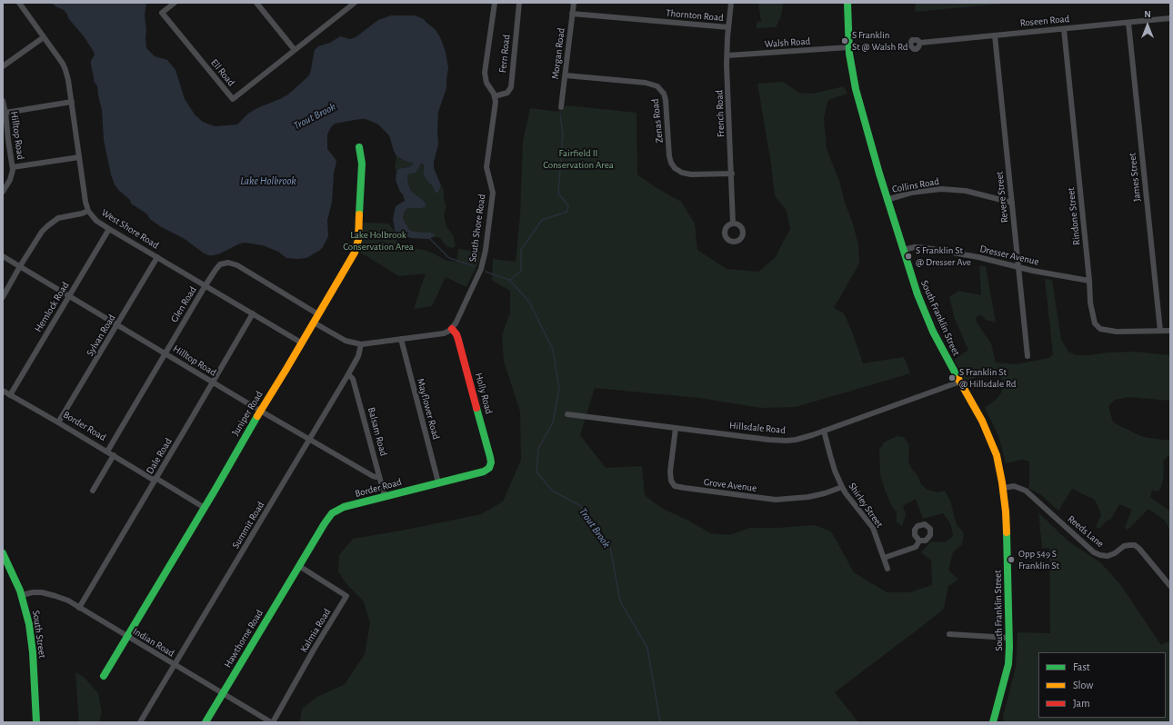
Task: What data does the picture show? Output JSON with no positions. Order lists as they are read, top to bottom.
{
  "streets": {
    "street": [
      "Thornton Road",
      "Roseen Road",
      "Walsh Road",
      "Fern Road",
      "Morgan Road",
      "Ell Road",
      "French Road",
      "Zenas Road",
      "Hilltop Road",
      "James Street",
      "Collins Road",
      "Revere Street",
      "Rindone Street",
      "South Shore Road",
      "West Shore Road",
      "Dresser Avenue",
      "Glen Road",
      "Hemlock Road",
      "South Franklin Street",
      "Sylvan Road",
      "Holly Road",
      "Mayflower Road",
      "Juniper Road",
      "Border Road",
      "Hillsdale Road",
      "Balsam Road",
      "Dale Road",
      "Grove Avenue",
      "Shirley Street",
      "Summit Road",
      "Reeds Lane",
      "Kalmia Road",
      "South Street",
      "Hawthorne Road",
      "Indian Road"
    ]
  },
  "crossings": [
    ["Thornton Road", "Morgan Road"],
    ["Thornton Road", "French Road"],
    ["Roseen Road", "James Street"],
    ["Roseen Road", "Revere Street"],
    ["Roseen Road", "Rindone Street"],
    ["Walsh Road", "French Road"],
    ["Walsh Road", "South Franklin Street"],
    ["Fern Road", "South Shore Road"],
    ["Morgan Road", "Zenas Road"],
    ["French Road", "Zenas Road"],
    ["Hilltop Road", "Glen Road"],
    ["Hilltop Road", "Hemlock Road"],
    ["Hilltop Road", "Sylvan Road"],
    ["Hilltop Road", "Juniper Road"],
    ["Hilltop Road", "Balsam Road"],
    ["Hilltop Road", "Dale Road"],
    ["Hilltop Road", "Summit Road"],
    ["James Street", "Rindone Street"],
    ["Collins Road", "Revere Street"],
    ["Collins Road", "South Franklin Street"],
    ["Revere Street", "Dresser Avenue"],
    ["Rindone Street", "Dresser Avenue"],
    ["South Shore Road", "Holly Road"],
    ["West Shore Road", "Glen Road"],
    ["West Shore Road", "Hemlock Road"],
    ["West Shore Road", "Sylvan Road"],
    ["West Shore Road", "Juniper Road"],
    ["West Shore Road", "Dale Road"],
    ["Dresser Avenue", "South Franklin Street"],
    ["Glen Road", "Juniper Road"],
    ["Glen Road", "Border Road"],
    ["Hemlock Road", "Border Road"],
    ["South Franklin Street", "Hillsdale Road"],
    ["South Franklin Street", "Reeds Lane"],
    ["Sylvan Road", "Border Road"],
    ["Holly Road", "Border Road"],
    ["Mayflower Road", "Border Road"],
    ["Juniper Road", "Border Road"],
    ["Juniper Road", "Indian Road"],
    ["Border Road", "Balsam Road"],
    ["Border Road", "Dale Road"],
    ["Border Road", "Kalmia Road"],
    ["Border Road", "Hawthorne Road"],
    ["Hillsdale Road", "Grove Avenue"],
    ["Hillsdale Road", "Shirley Street"],
    ["Balsam Road", "Summit Road"],
    ["Dale Road", "Indian Road"],
    ["Grove Avenue", "Shirley Street"],
    ["Summit Road", "Indian Road"],
    ["Kalmia Road", "Hawthorne Road"],
    ["Kalmia Road", "Indian Road"],
    ["South Street", "Indian Road"],
    ["Hawthorne Road", "Indian Road"]
  ],
  "water": ["Trout Brook", "Lake Holbrook"],
  "parks": ["Fairfield II Conservation Area", "Lake Holbrook Conservation Area"],
  "places": [
    "S Franklin St @ Walsh Rd",
    "S Franklin St @ Dresser Ave",
    "S Franklin St @ Hillsdale Rd",
    "Opp 549 S Franklin St"
  ],
  "legend": ["Fast", "Slow", "Jam"],
  "north": "top"
}
